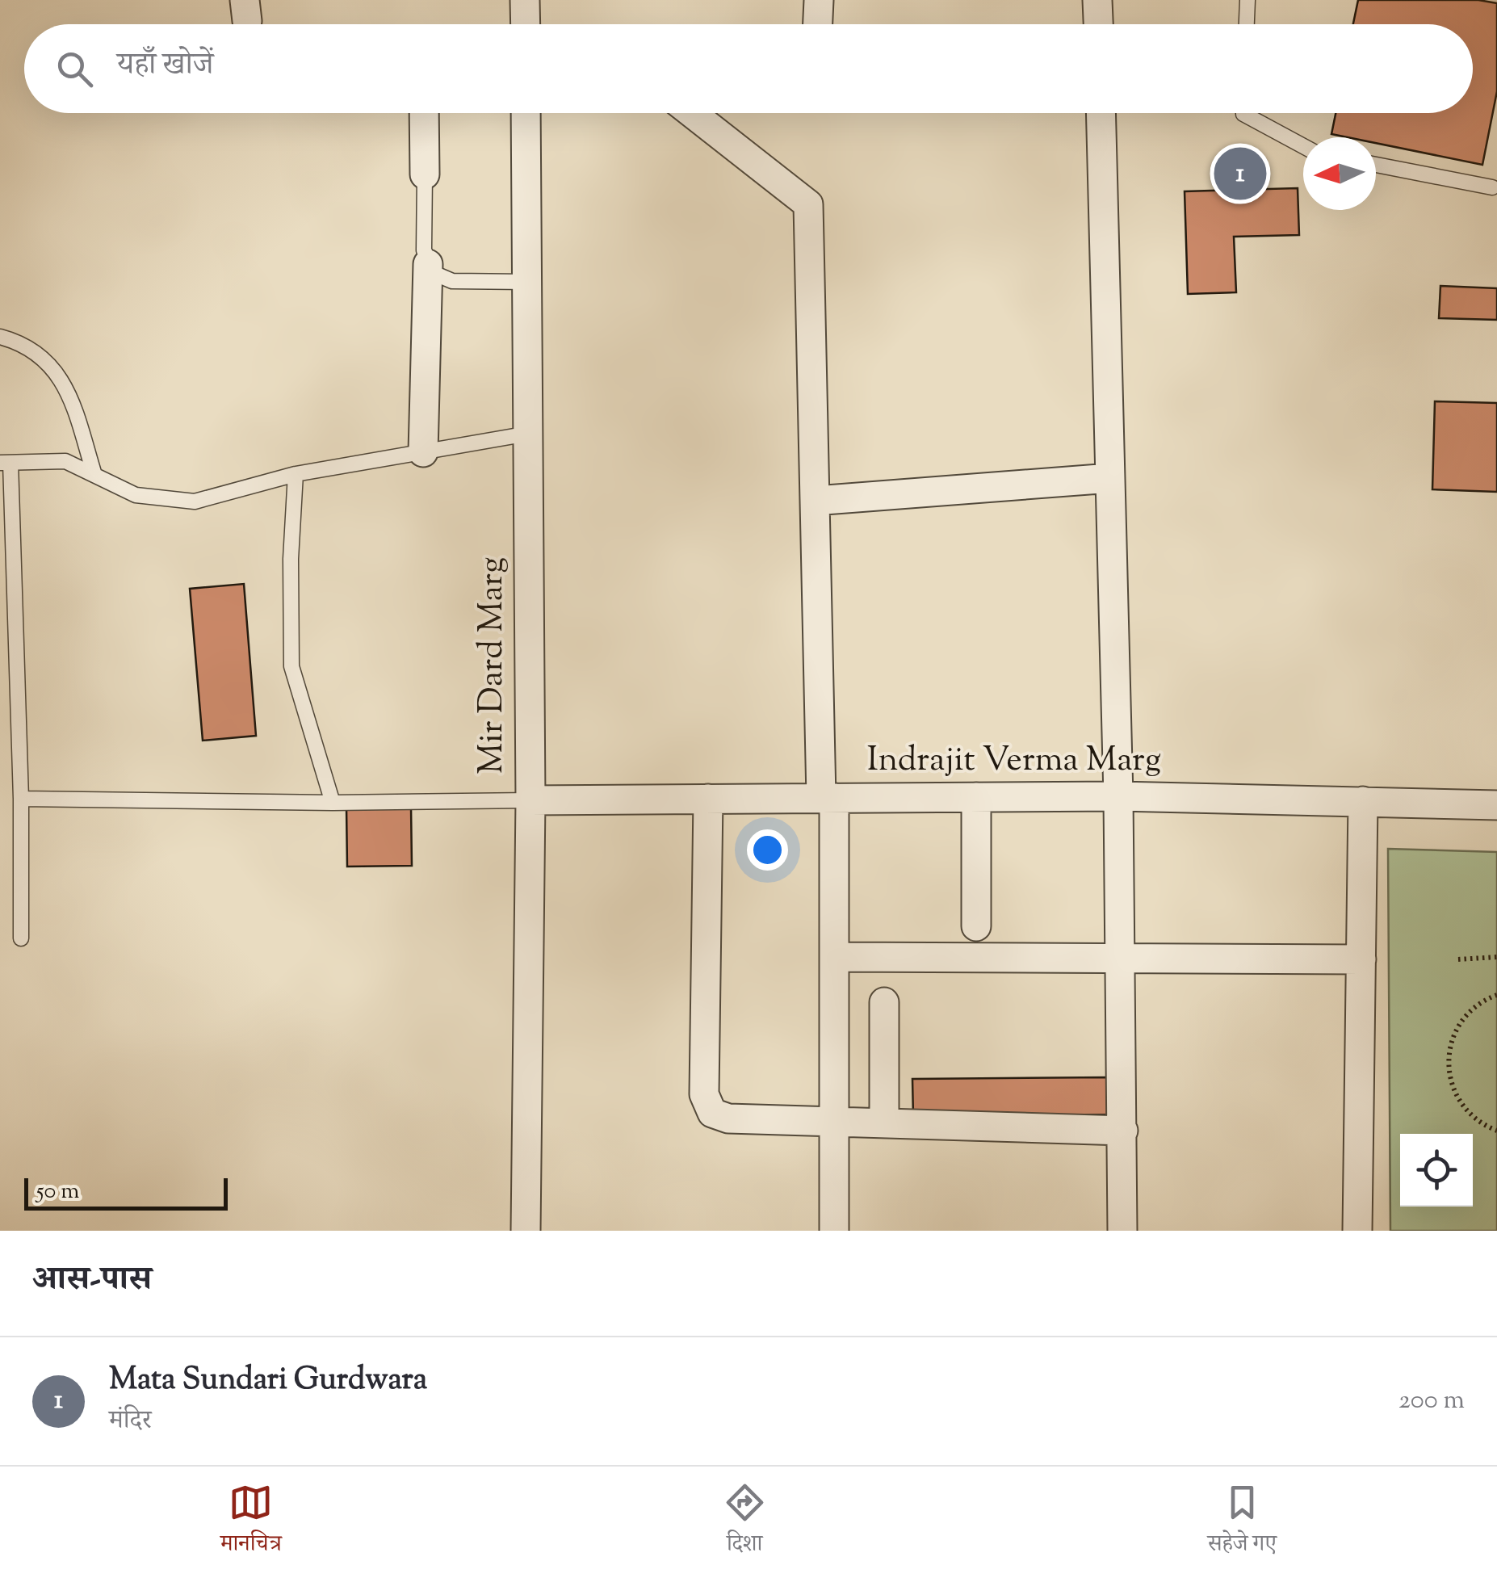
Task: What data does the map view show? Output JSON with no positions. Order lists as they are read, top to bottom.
{
  "streets": {
    "street": ["Mir Dard Marg", "Indrajit Verma Marg"]
  },
  "crossings": [
    ["Mir Dard Marg", "Indrajit Verma Marg"]
  ],
  "scale_bar": "50 m",
  "north": "left",
  "page": {
    "search": "यहाँ खोजें",
    "pins": "1",
    "scale": "50 m",
    "heading": "आस-पास",
    "list": [
      {
        "mark": "1",
        "name": "Mata Sundari Gurdwara",
        "note": "मंदिर",
        "value": "200 m"
      }
    ],
    "nav": ["मानचित्र", "दिशा", "सहेजे गए"]
  }
}
